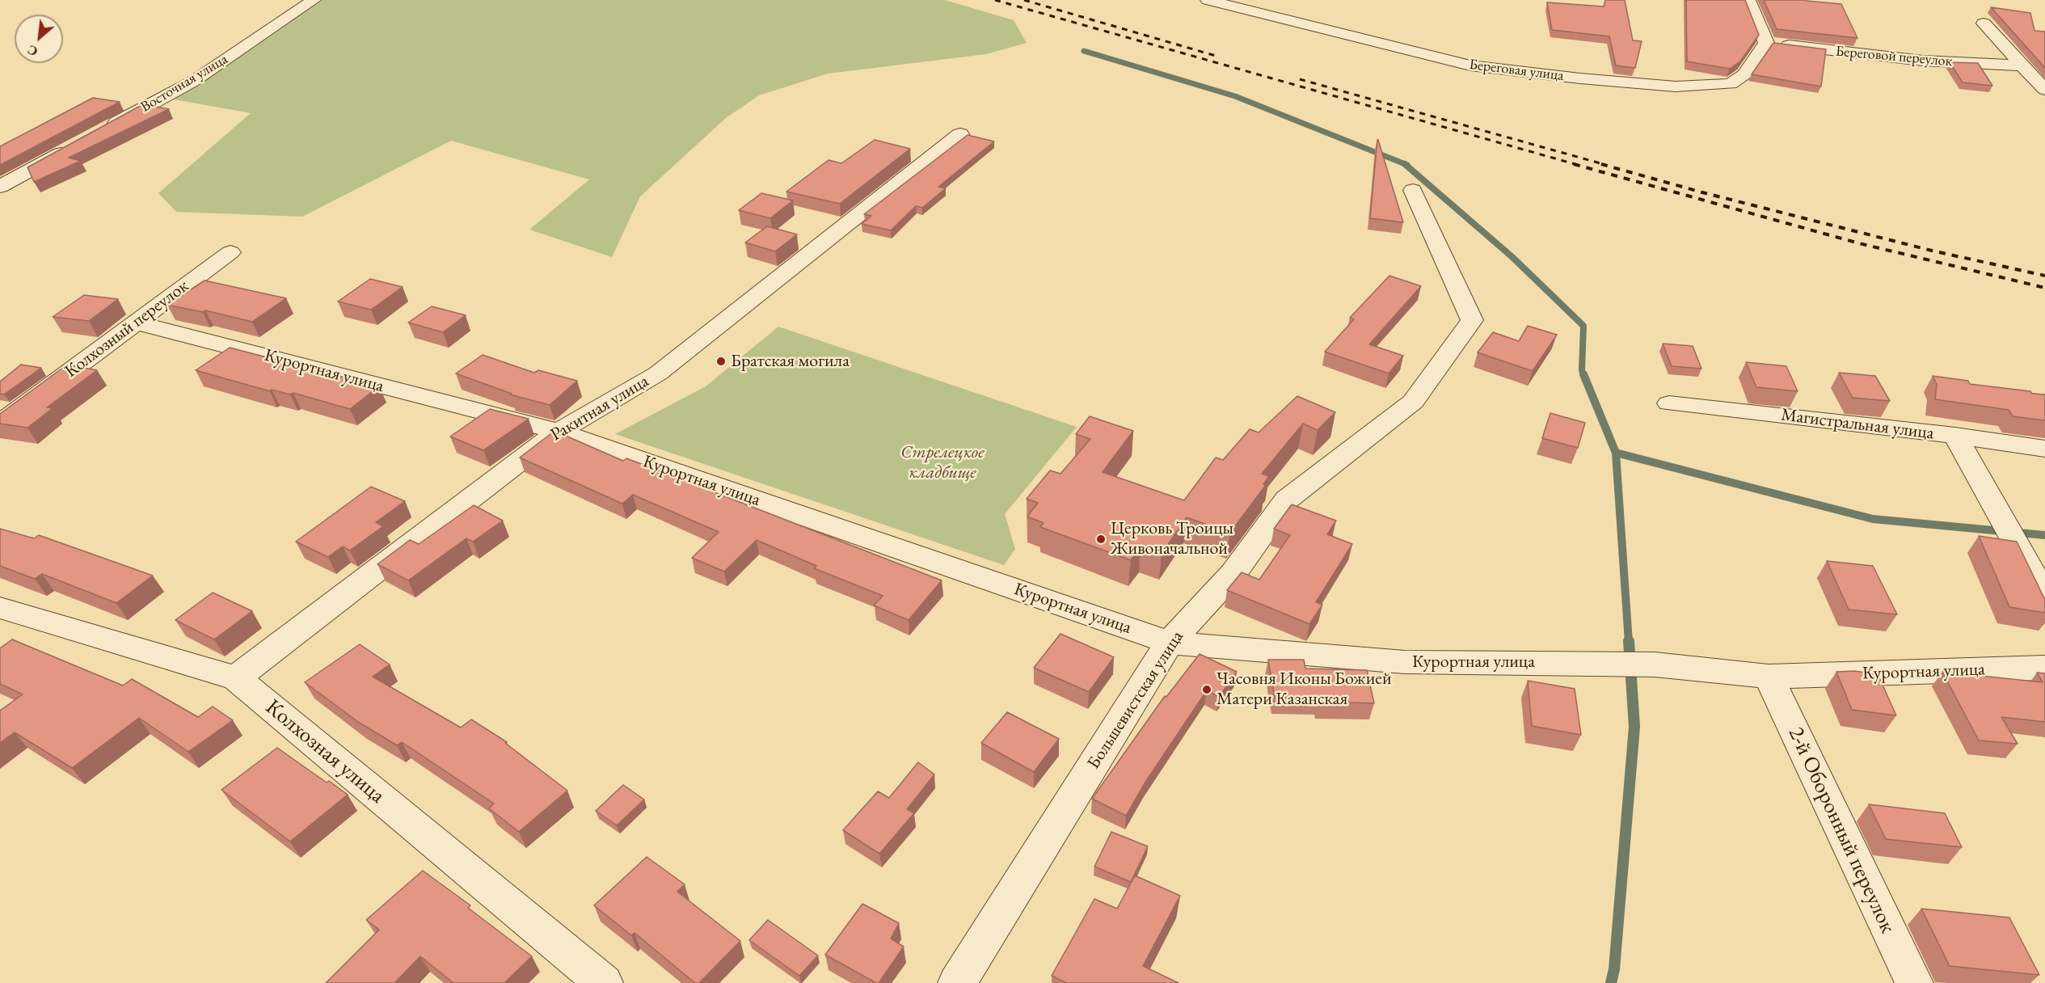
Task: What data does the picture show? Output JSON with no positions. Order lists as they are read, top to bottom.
{
  "streets": {
    "street": [
      "Береговой переулок",
      "Береговая улица",
      "Восточная улица",
      "Колхозный переулок",
      "Курортная улица",
      "Ракитная улица",
      "Магистральная улица",
      "Большевистская улица",
      "Колхозная улица",
      "2-й Оборонный переулок"
    ]
  },
  "crossings": [
    ["Береговой переулок", "Береговая улица"],
    ["Колхозный переулок", "Курортная улица"],
    ["Курортная улица", "Ракитная улица"],
    ["Курортная улица", "Большевистская улица"],
    ["Курортная улица", "2-й Оборонный переулок"],
    ["Ракитная улица", "Колхозная улица"]
  ],
  "parks": ["Стрелецкое кладбище"],
  "places": ["Братская могила", "Церковь Троицы Живоначальной", "Часовня Иконы Божией Матери Казанская"],
  "north": "bottom left"
}
